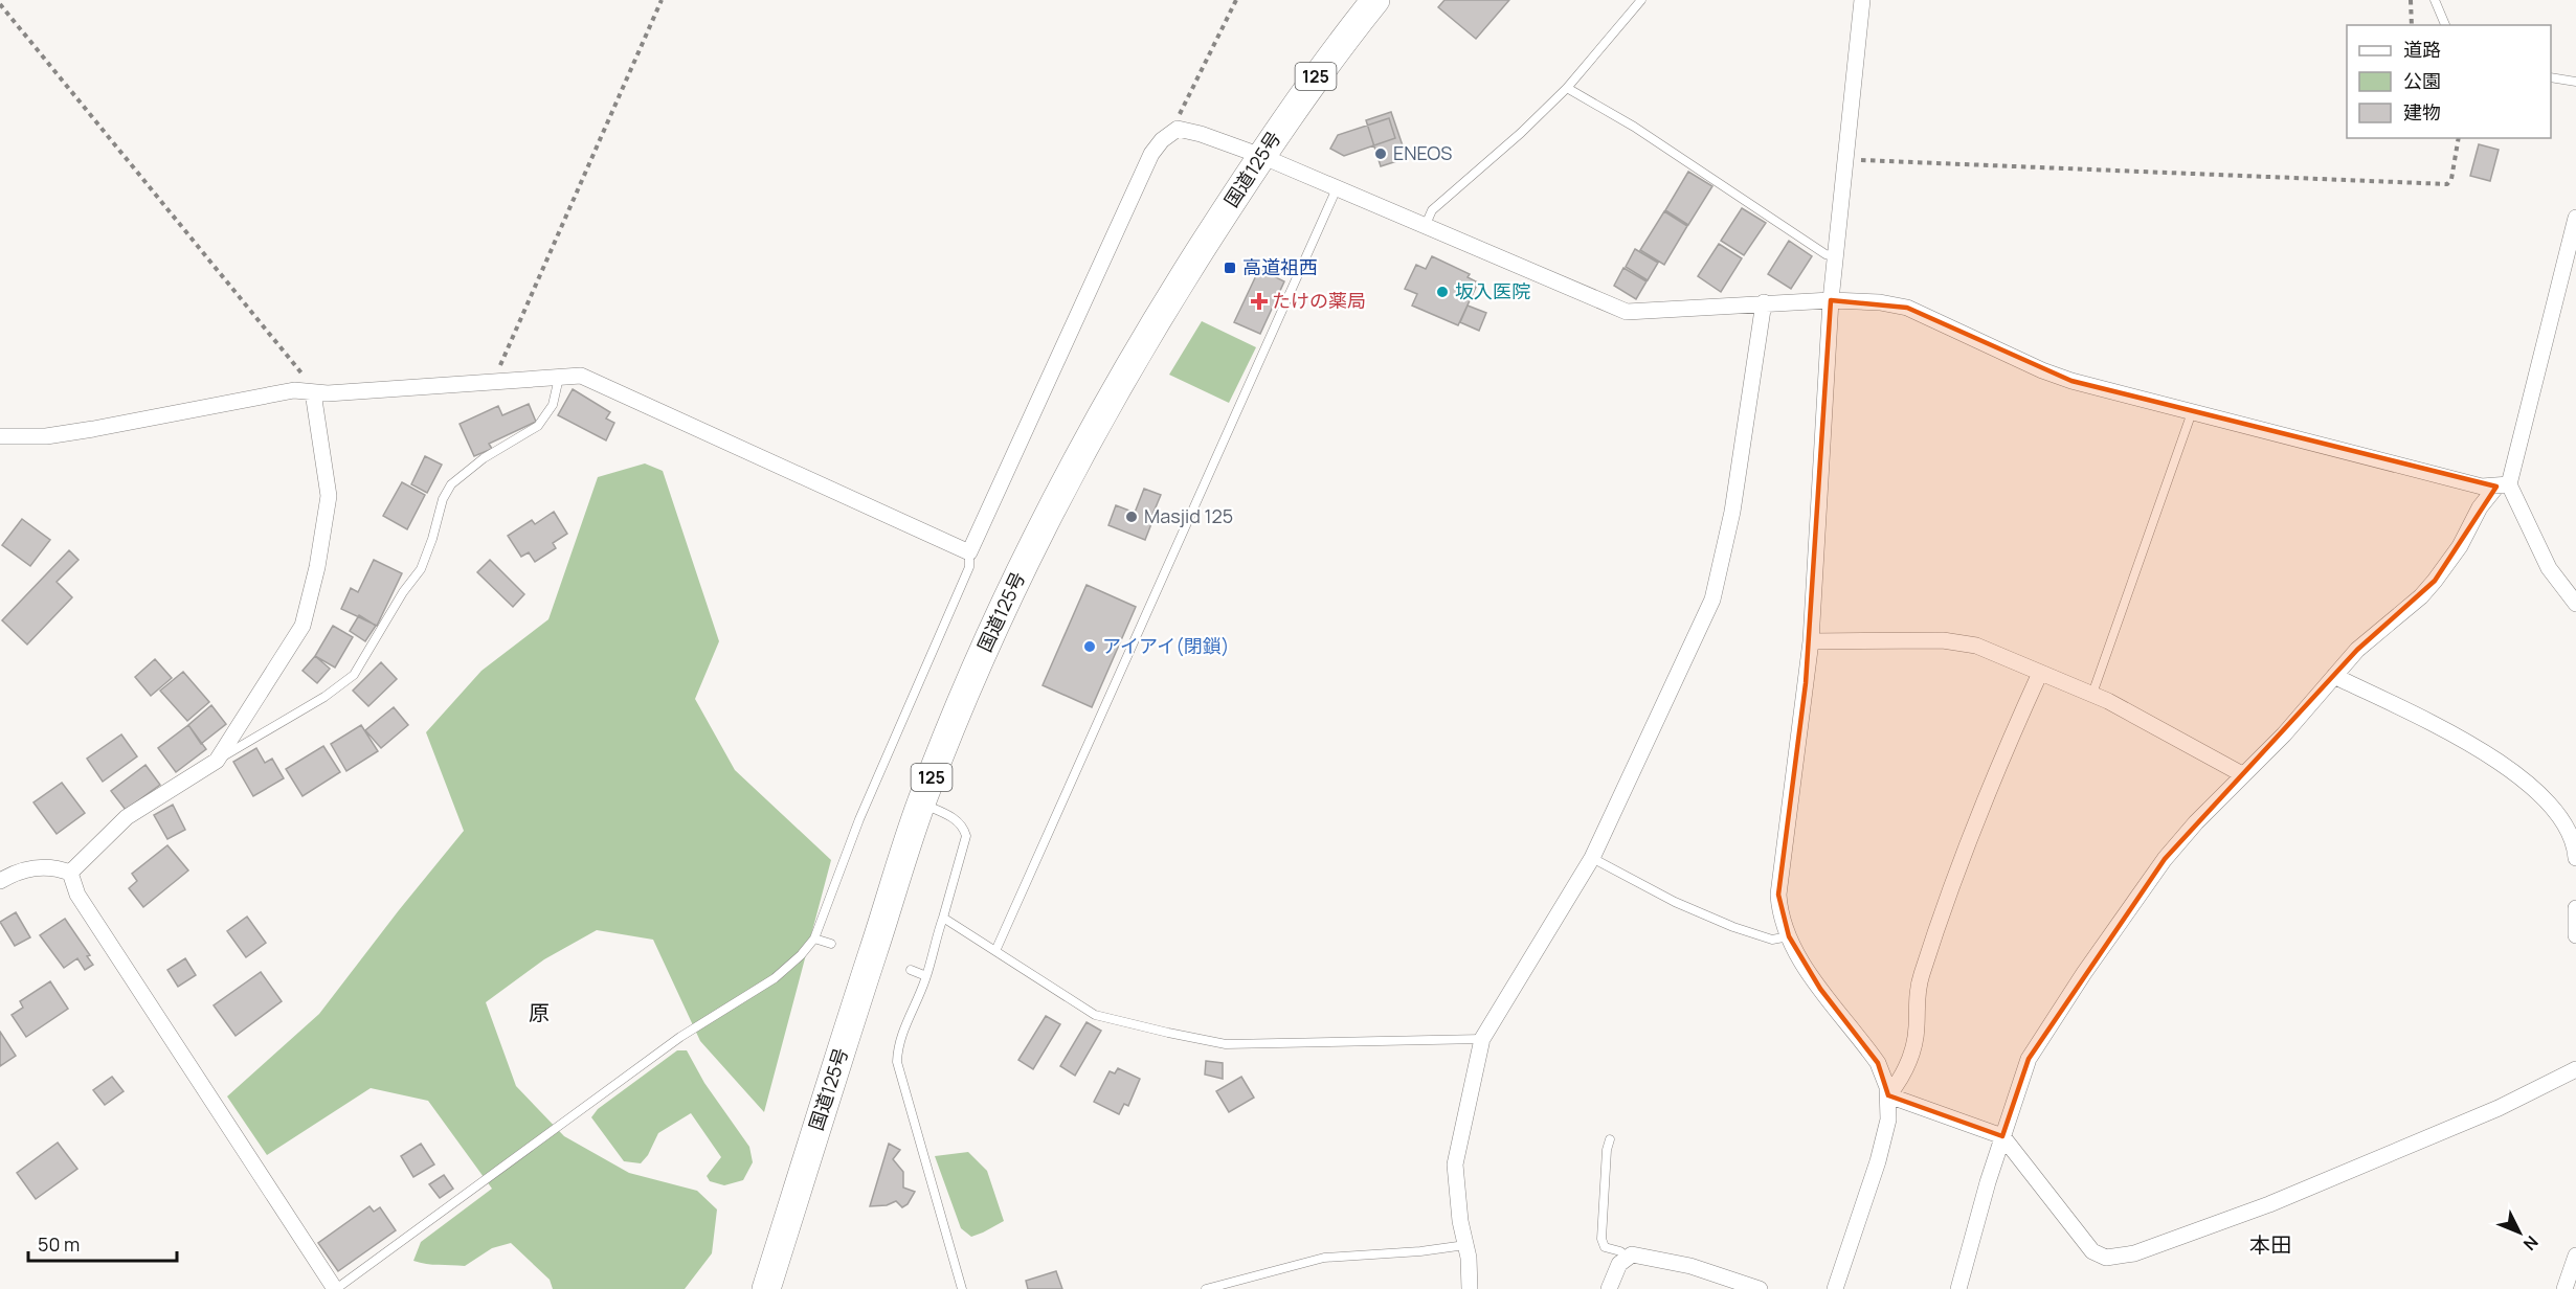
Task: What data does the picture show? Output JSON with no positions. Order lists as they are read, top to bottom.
{
  "streets": {
    "highway": ["125", "国道125号"]
  },
  "districts": ["原", "本田"],
  "places": {
    "other": [
      "ENEOS",
      "坂入医院",
      "Masjid 125",
      "アイアイ(閉鎖)"
    ],
    "transit": ["高道祖西"],
    "health": ["たけの薬局"]
  },
  "legend": ["道路", "公園", "建物"],
  "scale_bar": "50 m",
  "north": "bottom right"
}
